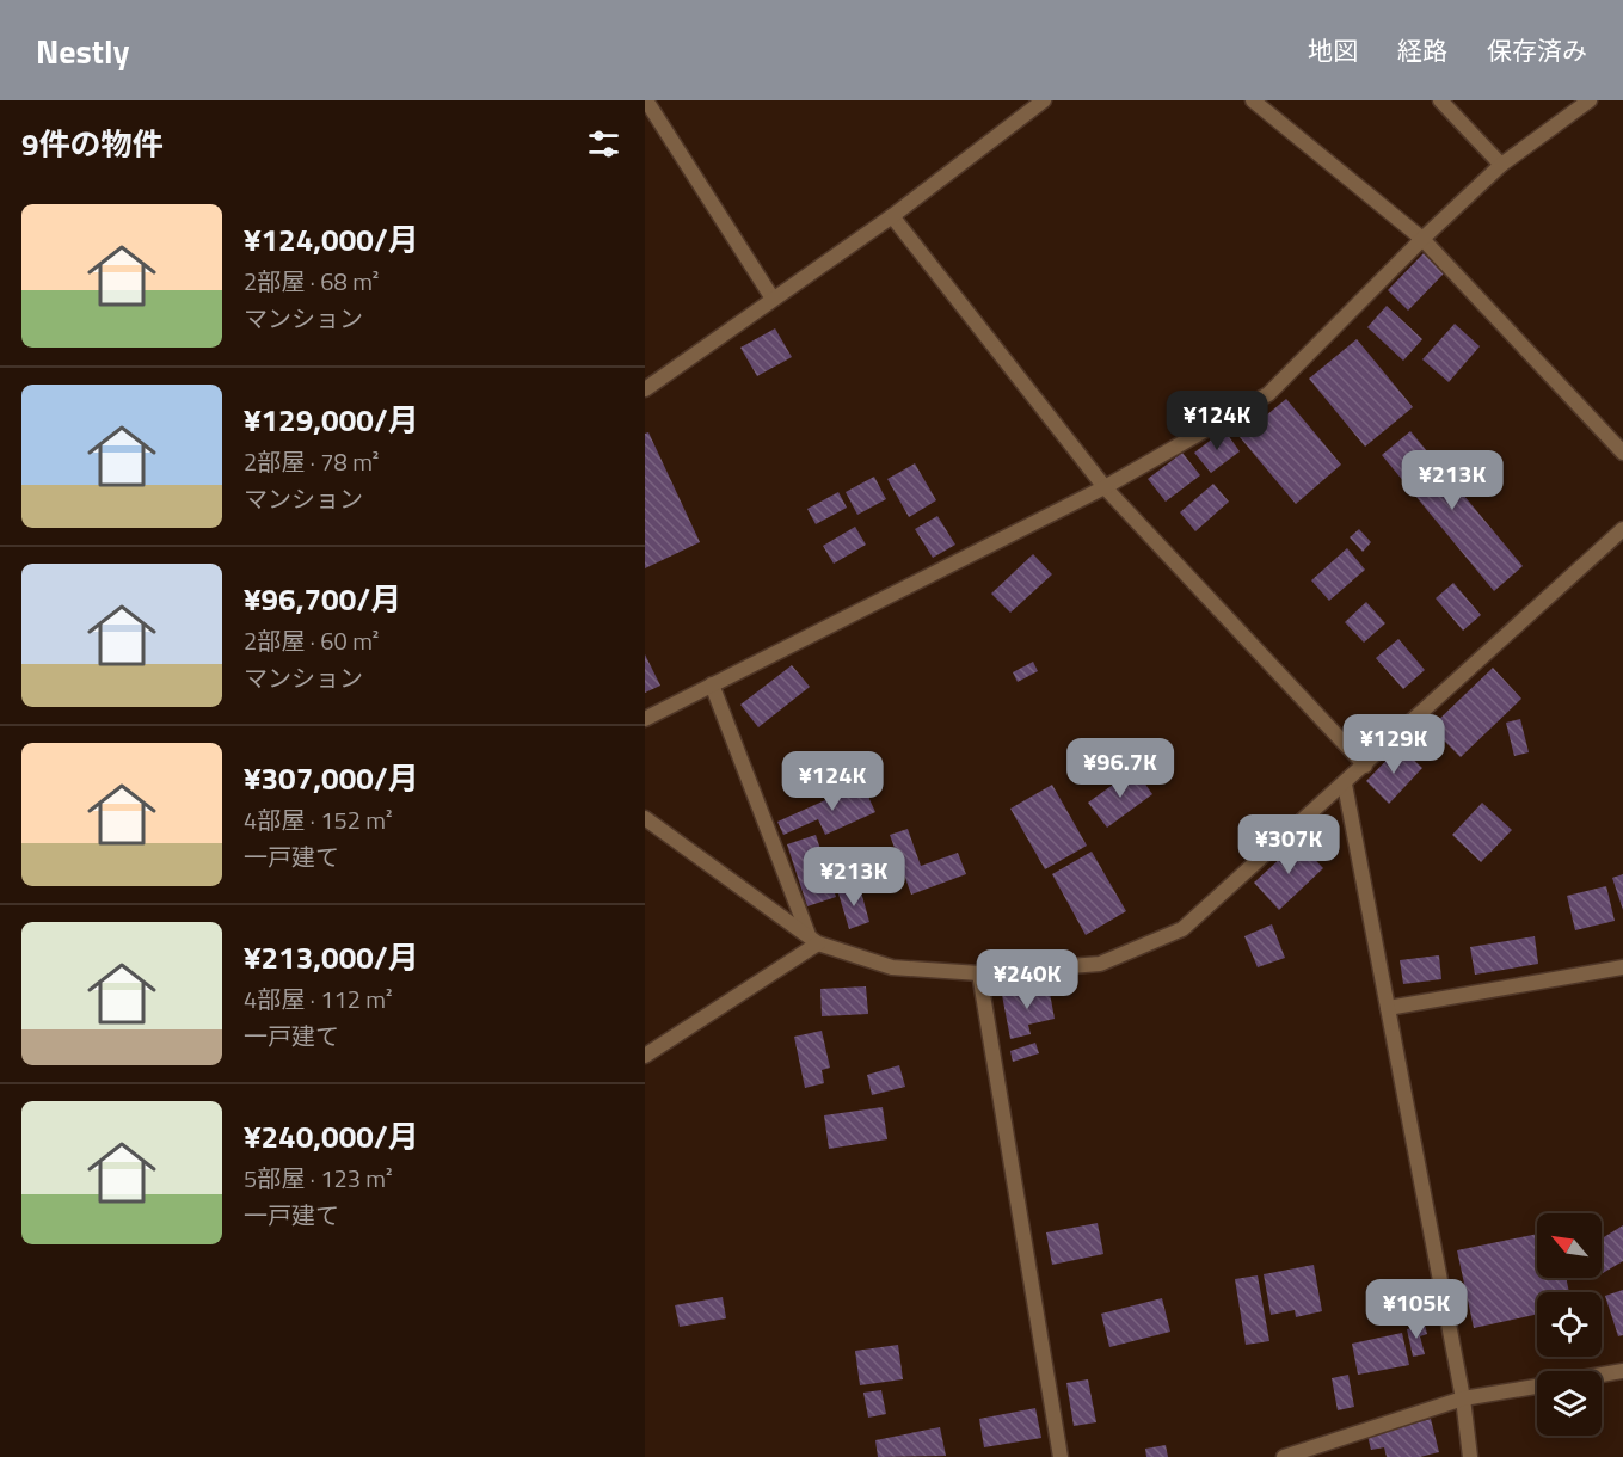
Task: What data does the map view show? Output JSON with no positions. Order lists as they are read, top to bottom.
{
  "north": "top left",
  "page": {
    "header": "Nestly",
    "nav": ["地図", "経路", "保存済み"],
    "heading": "9件の物件",
    "list": [
      {
        "name": "¥124,000/月",
        "note": "2部屋 · 68 m² · マンション"
      },
      {
        "name": "¥129,000/月",
        "note": "2部屋 · 78 m² · マンション"
      },
      {
        "name": "¥96,700/月",
        "note": "2部屋 · 60 m² · マンション"
      },
      {
        "name": "¥307,000/月",
        "note": "4部屋 · 152 m² · 一戸建て"
      },
      {
        "name": "¥213,000/月",
        "note": "4部屋 · 112 m² · 一戸建て"
      },
      {
        "name": "¥240,000/月",
        "note": "5部屋 · 123 m² · 一戸建て"
      }
    ],
    "price": [
      "¥124K",
      "¥213K",
      "¥129K",
      "¥96.7K",
      "¥124K",
      "¥307K",
      "¥213K",
      "¥240K",
      "¥105K"
    ]
  }
}
